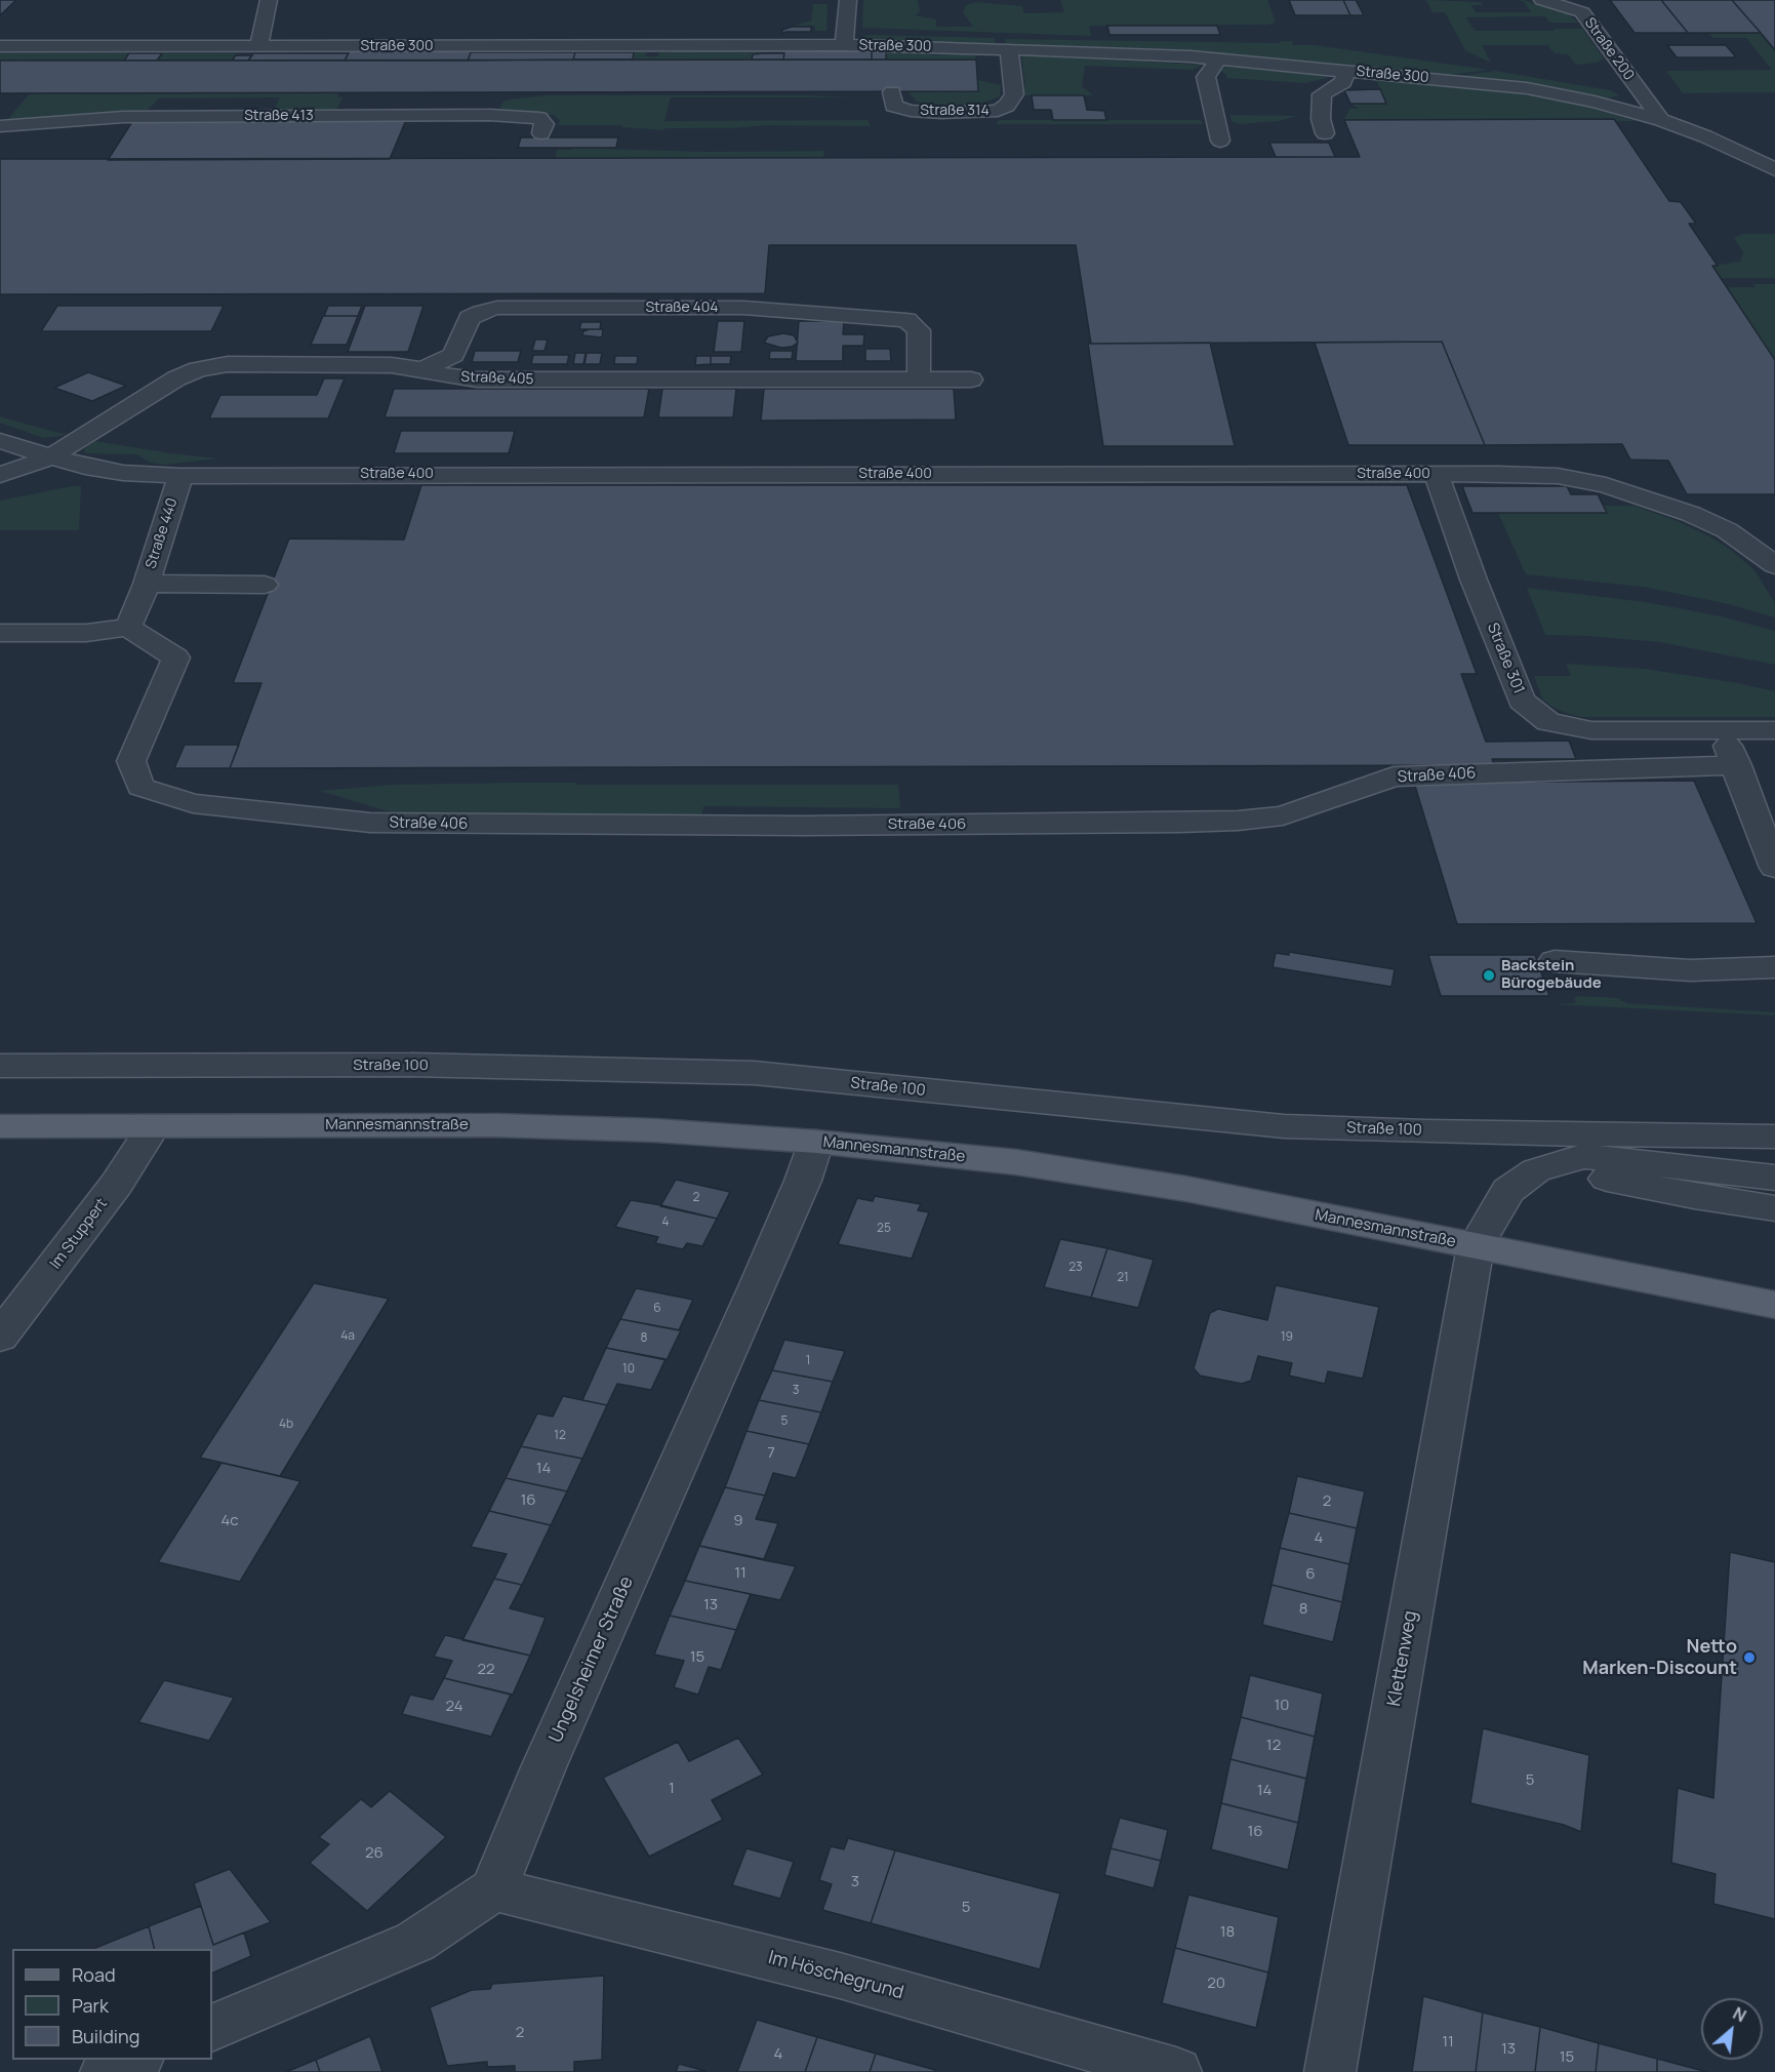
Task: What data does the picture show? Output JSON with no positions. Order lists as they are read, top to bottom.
{
  "streets": {
    "main road": ["Mannesmannstraße"],
    "street": [
      "Straße 300",
      "Straße 200",
      "Straße 314",
      "Straße 413",
      "Straße 404",
      "Straße 405",
      "Straße 400",
      "Straße 440",
      "Straße 301",
      "Straße 406",
      "Straße 100",
      "Im Stuppert",
      "Klettenweg",
      "Ungelsheimer Straße",
      "Im Höschegrund"
    ]
  },
  "crossings": [
    ["Straße 300", "Straße 200"],
    ["Straße 300", "Straße 314"],
    ["Straße 404", "Straße 405"],
    ["Straße 405", "Straße 400"],
    ["Straße 400", "Straße 440"],
    ["Straße 400", "Straße 301"],
    ["Mannesmannstraße", "Im Stuppert"],
    ["Mannesmannstraße", "Klettenweg"],
    ["Mannesmannstraße", "Ungelsheimer Straße"],
    ["Ungelsheimer Straße", "Im Höschegrund"]
  ],
  "places": ["Backstein Bürogebäude", "Netto Marken-Discount"],
  "house_numbers": [
    "2",
    "4",
    "25",
    "23",
    "21",
    "6",
    "4a",
    "19",
    "8",
    "1",
    "10",
    "3",
    "5",
    "4b",
    "12",
    "7",
    "14",
    "16",
    "2",
    "4c",
    "9",
    "4",
    "11",
    "6",
    "13",
    "8",
    "15",
    "22",
    "10",
    "24",
    "12",
    "5",
    "1",
    "14",
    "16",
    "26",
    "3",
    "5",
    "18",
    "20",
    "2",
    "11",
    "13",
    "4",
    "15"
  ],
  "legend": ["Road", "Park", "Building"],
  "north": "top right"
}
